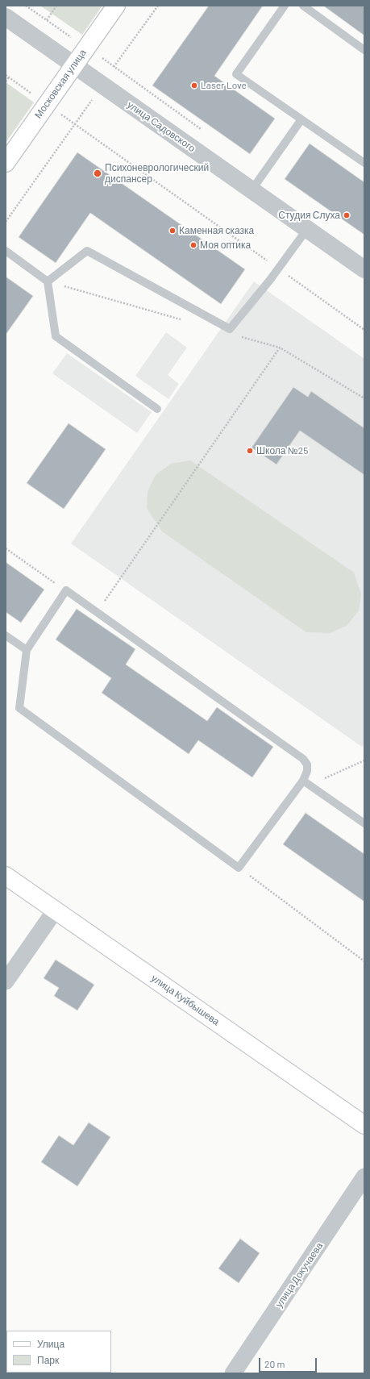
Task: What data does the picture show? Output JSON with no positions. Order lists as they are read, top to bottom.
{
  "streets": {
    "main road": ["Московская улица", "улица Куйбышева"],
    "street": ["улица Садовского", "улица Докучаева"]
  },
  "crossings": [
    ["Московская улица", "улица Садовского"]
  ],
  "places": [
    "Laser Love",
    "Психоневрологический диспансер",
    "Студия Слуха",
    "Каменная сказка",
    "Моя оптика",
    "Школа №25"
  ],
  "legend": ["Улица", "Парк"],
  "scale_bar": "20 m"
}
